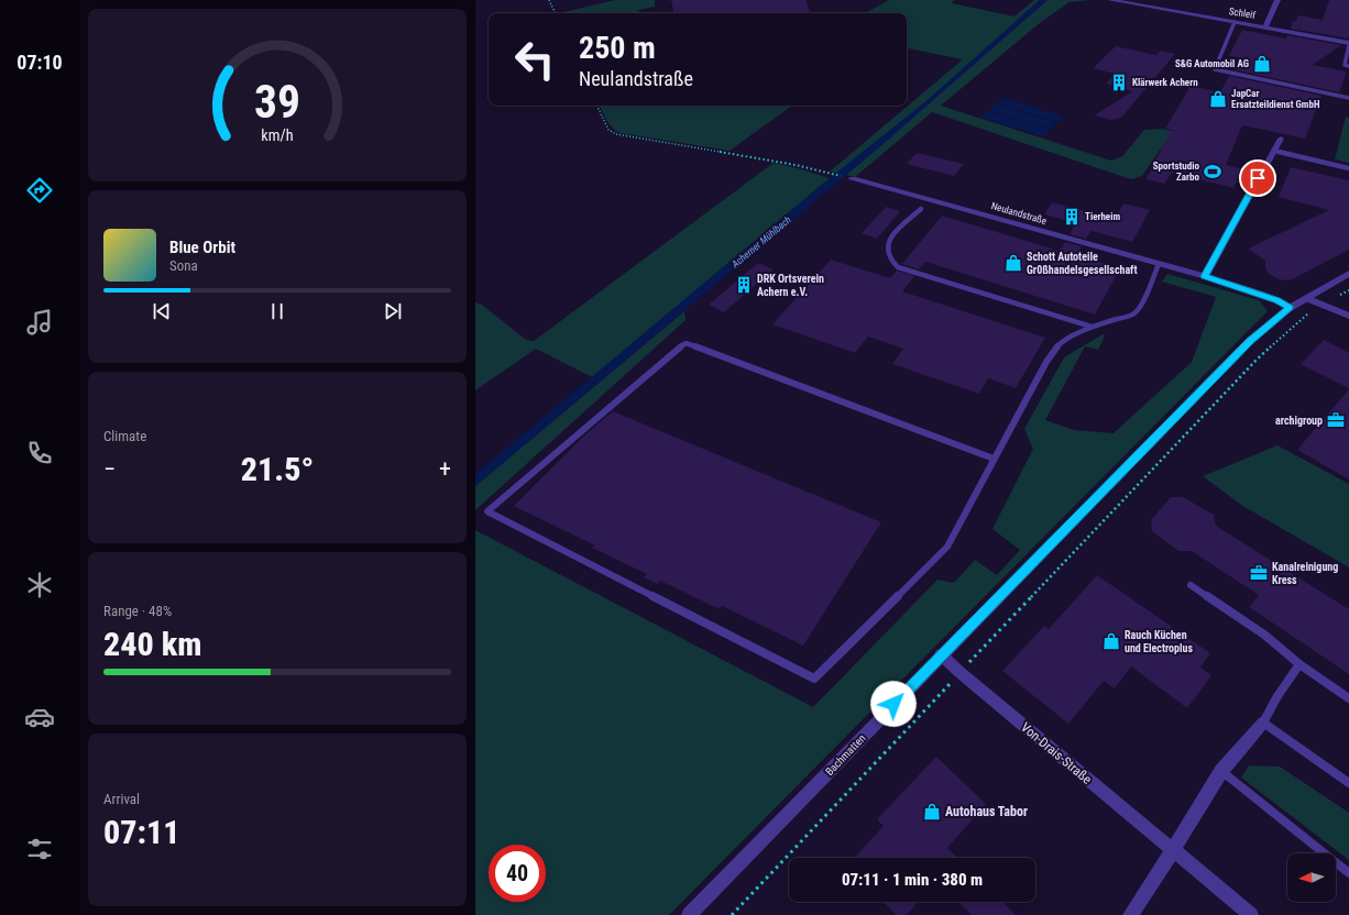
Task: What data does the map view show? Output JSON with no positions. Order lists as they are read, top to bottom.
{
  "streets": {
    "street": [
      "Schleif",
      "Neulandstraße",
      "Von-Drais-Straße",
      "Bachmatten"
    ]
  },
  "crossings": [
    ["Neulandstraße", "Bachmatten"],
    ["Von-Drais-Straße", "Bachmatten"]
  ],
  "water": ["Acherner Mühlbach"],
  "places": {
    "shop": [
      "S&G Automobil AG",
      "JapCar Ersatzteildienst GmbH",
      "Schott Autoteile Gr0ßhandelsgesellschaft",
      "Rauch Küchen und Electroplus",
      "Autohaus Tabor"
    ],
    "building": ["Klärwerk Achern", "Tierheim", "DRK Ortsverein Achern e.V."],
    "sports": ["Sportstudio Zarbo"],
    "office": ["archigroup", "Kanalreinigung Kress"]
  },
  "north": "left",
  "page": {
    "tabs": "07:10",
    "turn": ["250 m", "Neulandstraße"],
    "song": ["Blue Orbit", "Sona"],
    "tile": [
      "Climate",
      ["Range · 48%", "240 km"],
      ["Arrival", "07:11"]
    ],
    "heat": ["−", "21.5°", "+"],
    "limit": "40",
    "trip": "07:11 · 1 min · 380 m",
    "gauge": ["39", "km/h"]
  }
}
